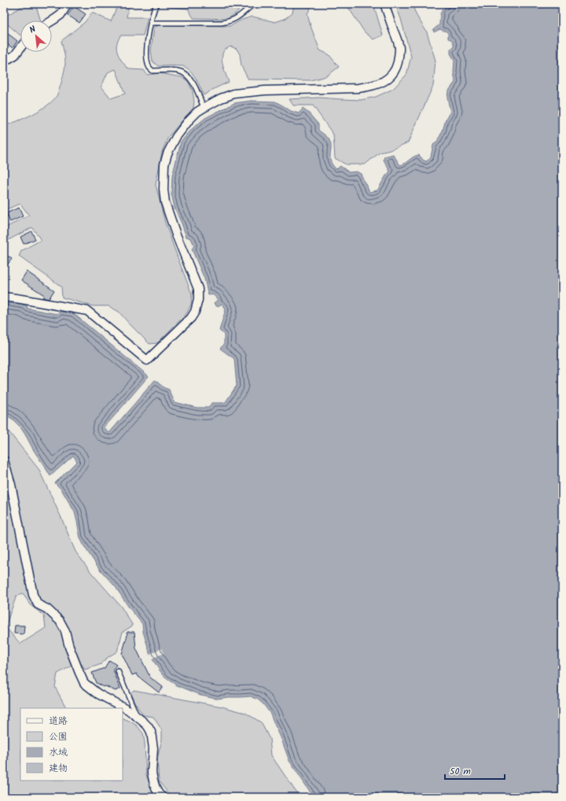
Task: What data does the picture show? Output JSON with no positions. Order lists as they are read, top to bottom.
{
  "legend": [
    "道路",
    "公園",
    "水域",
    "建物"
  ],
  "scale_bar": "50 m",
  "north": "top left"
}
